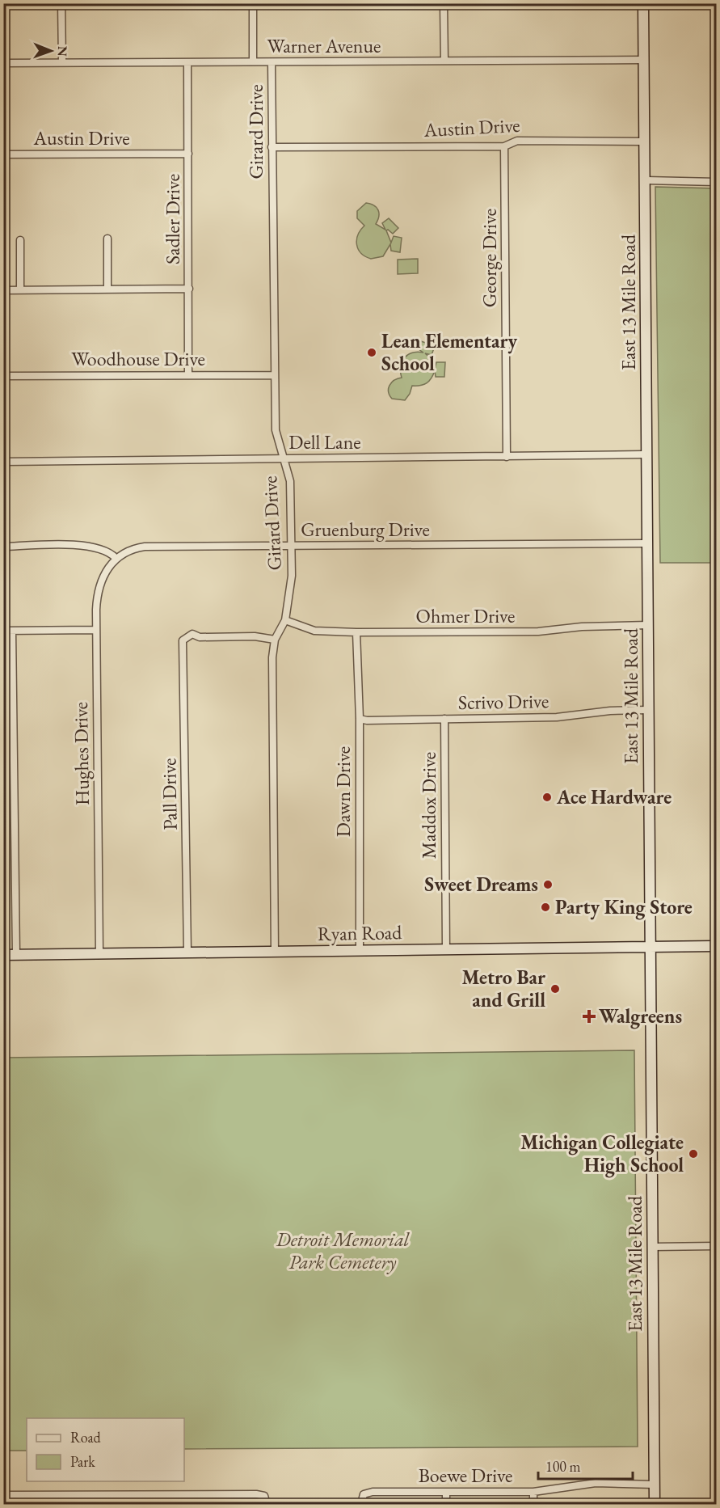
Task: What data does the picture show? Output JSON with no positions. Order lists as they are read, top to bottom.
{
  "streets": {
    "main road": ["East 13 Mile Road", "Ryan Road"],
    "street": [
      "Warner Avenue",
      "Austin Drive",
      "Girard Drive",
      "Sadler Drive",
      "George Drive",
      "Woodhouse Drive",
      "Dell Lane",
      "Gruenburg Drive",
      "Ohmer Drive",
      "Scrivo Drive",
      "Hughes Drive",
      "Dawn Drive",
      "Pall Drive",
      "Maddox Drive",
      "Boewe Drive"
    ]
  },
  "crossings": [
    ["Warner Avenue", "Girard Drive"],
    ["Warner Avenue", "Sadler Drive"],
    ["Warner Avenue", "East 13 Mile Road"],
    ["Austin Drive", "Girard Drive"],
    ["Austin Drive", "Sadler Drive"],
    ["Austin Drive", "George Drive"],
    ["Austin Drive", "East 13 Mile Road"],
    ["Girard Drive", "Woodhouse Drive"],
    ["Girard Drive", "Dell Lane"],
    ["Girard Drive", "Gruenburg Drive"],
    ["Girard Drive", "Ohmer Drive"],
    ["Girard Drive", "Pall Drive"],
    ["Girard Drive", "Ryan Road"],
    ["Sadler Drive", "Woodhouse Drive"],
    ["George Drive", "Dell Lane"],
    ["East 13 Mile Road", "Dell Lane"],
    ["East 13 Mile Road", "Gruenburg Drive"],
    ["East 13 Mile Road", "Ohmer Drive"],
    ["East 13 Mile Road", "Scrivo Drive"],
    ["East 13 Mile Road", "Ryan Road"],
    ["East 13 Mile Road", "Boewe Drive"],
    ["Gruenburg Drive", "Hughes Drive"],
    ["Ohmer Drive", "Dawn Drive"],
    ["Scrivo Drive", "Dawn Drive"],
    ["Scrivo Drive", "Maddox Drive"],
    ["Hughes Drive", "Ryan Road"],
    ["Dawn Drive", "Ryan Road"],
    ["Pall Drive", "Ryan Road"],
    ["Maddox Drive", "Ryan Road"]
  ],
  "parks": ["Detroit Memorial Park Cemetery"],
  "places": {
    "other": [
      "Lean Elementary School",
      "Ace Hardware",
      "Sweet Dreams",
      "Party King Store",
      "Metro Bar and Grill",
      "Michigan Collegiate High School"
    ],
    "health": ["Walgreens"]
  },
  "legend": ["Road", "Park"],
  "scale_bar": "100 m",
  "north": "right"
}
